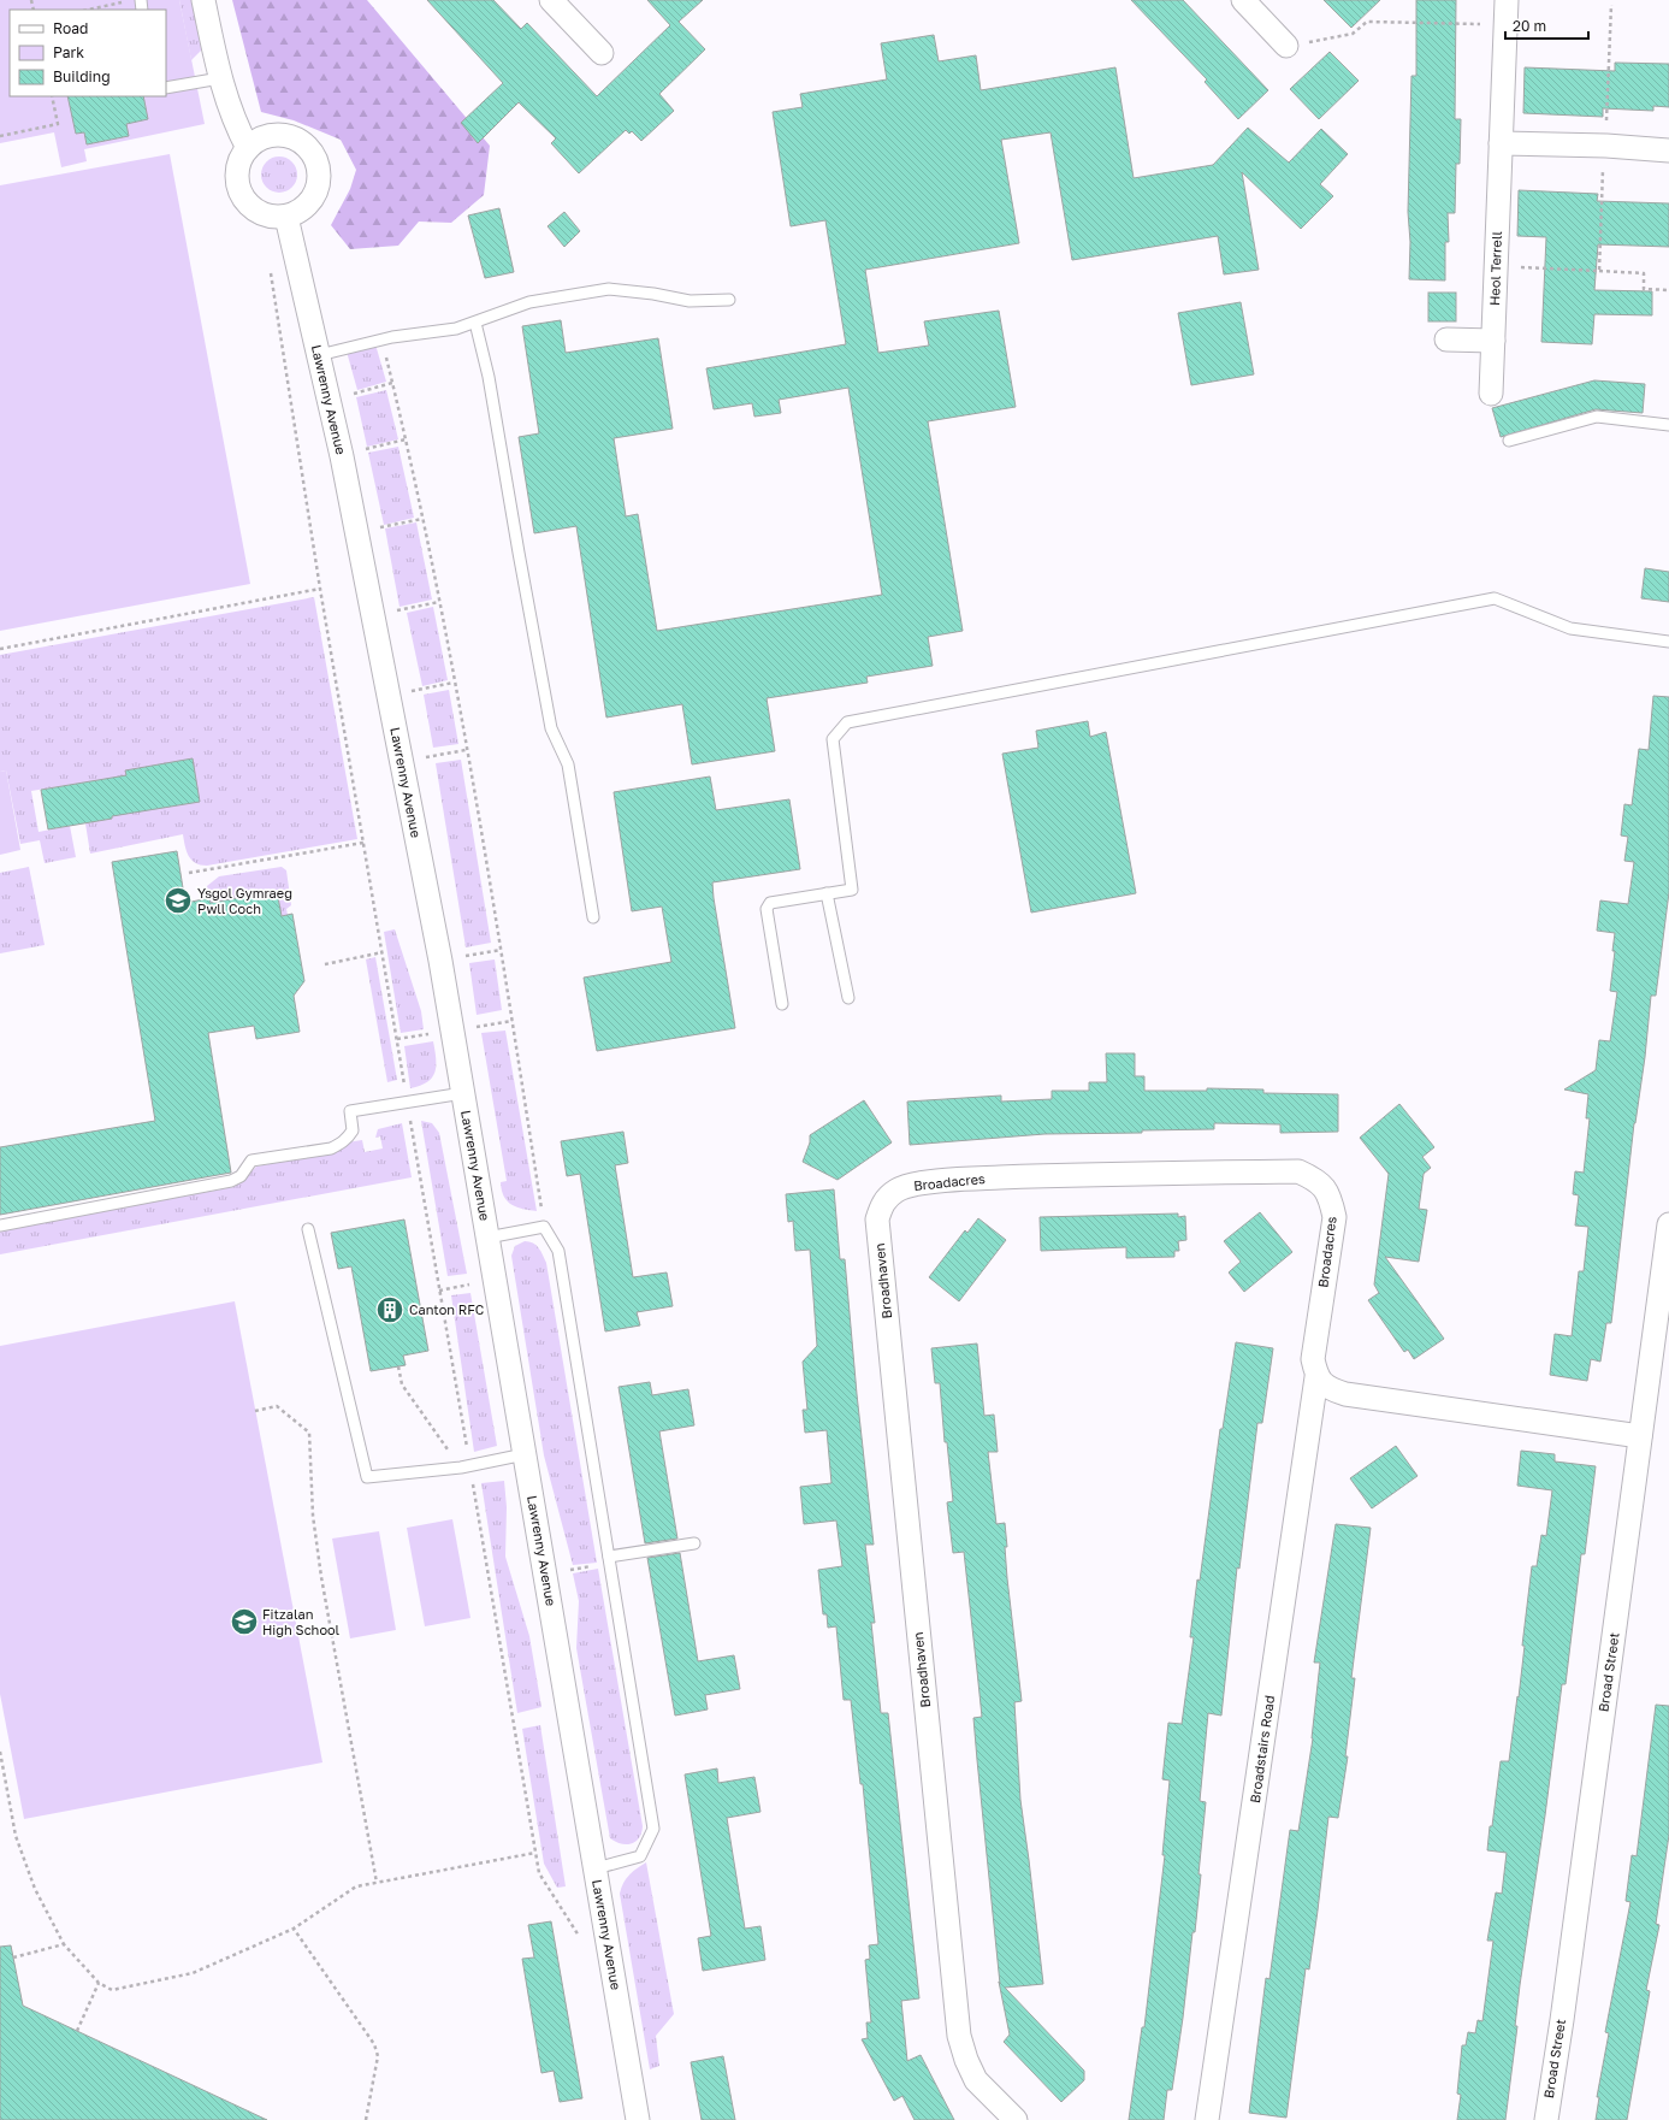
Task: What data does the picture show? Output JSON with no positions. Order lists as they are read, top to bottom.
{
  "streets": {
    "street": [
      "Heol Terrell",
      "Lawrenny Avenue",
      "Broadacres",
      "Broadhaven",
      "Broad Street",
      "Broadstairs Road"
    ]
  },
  "crossings": [
    ["Broadacres", "Broadhaven"],
    ["Broadacres", "Broadstairs Road"]
  ],
  "places": {
    "school or university": ["Ysgol Gymraeg Pwll Coch", "Fitzalan High School"],
    "building": ["Canton RFC"]
  },
  "legend": ["Road", "Park", "Building"],
  "scale_bar": "20 m"
}
